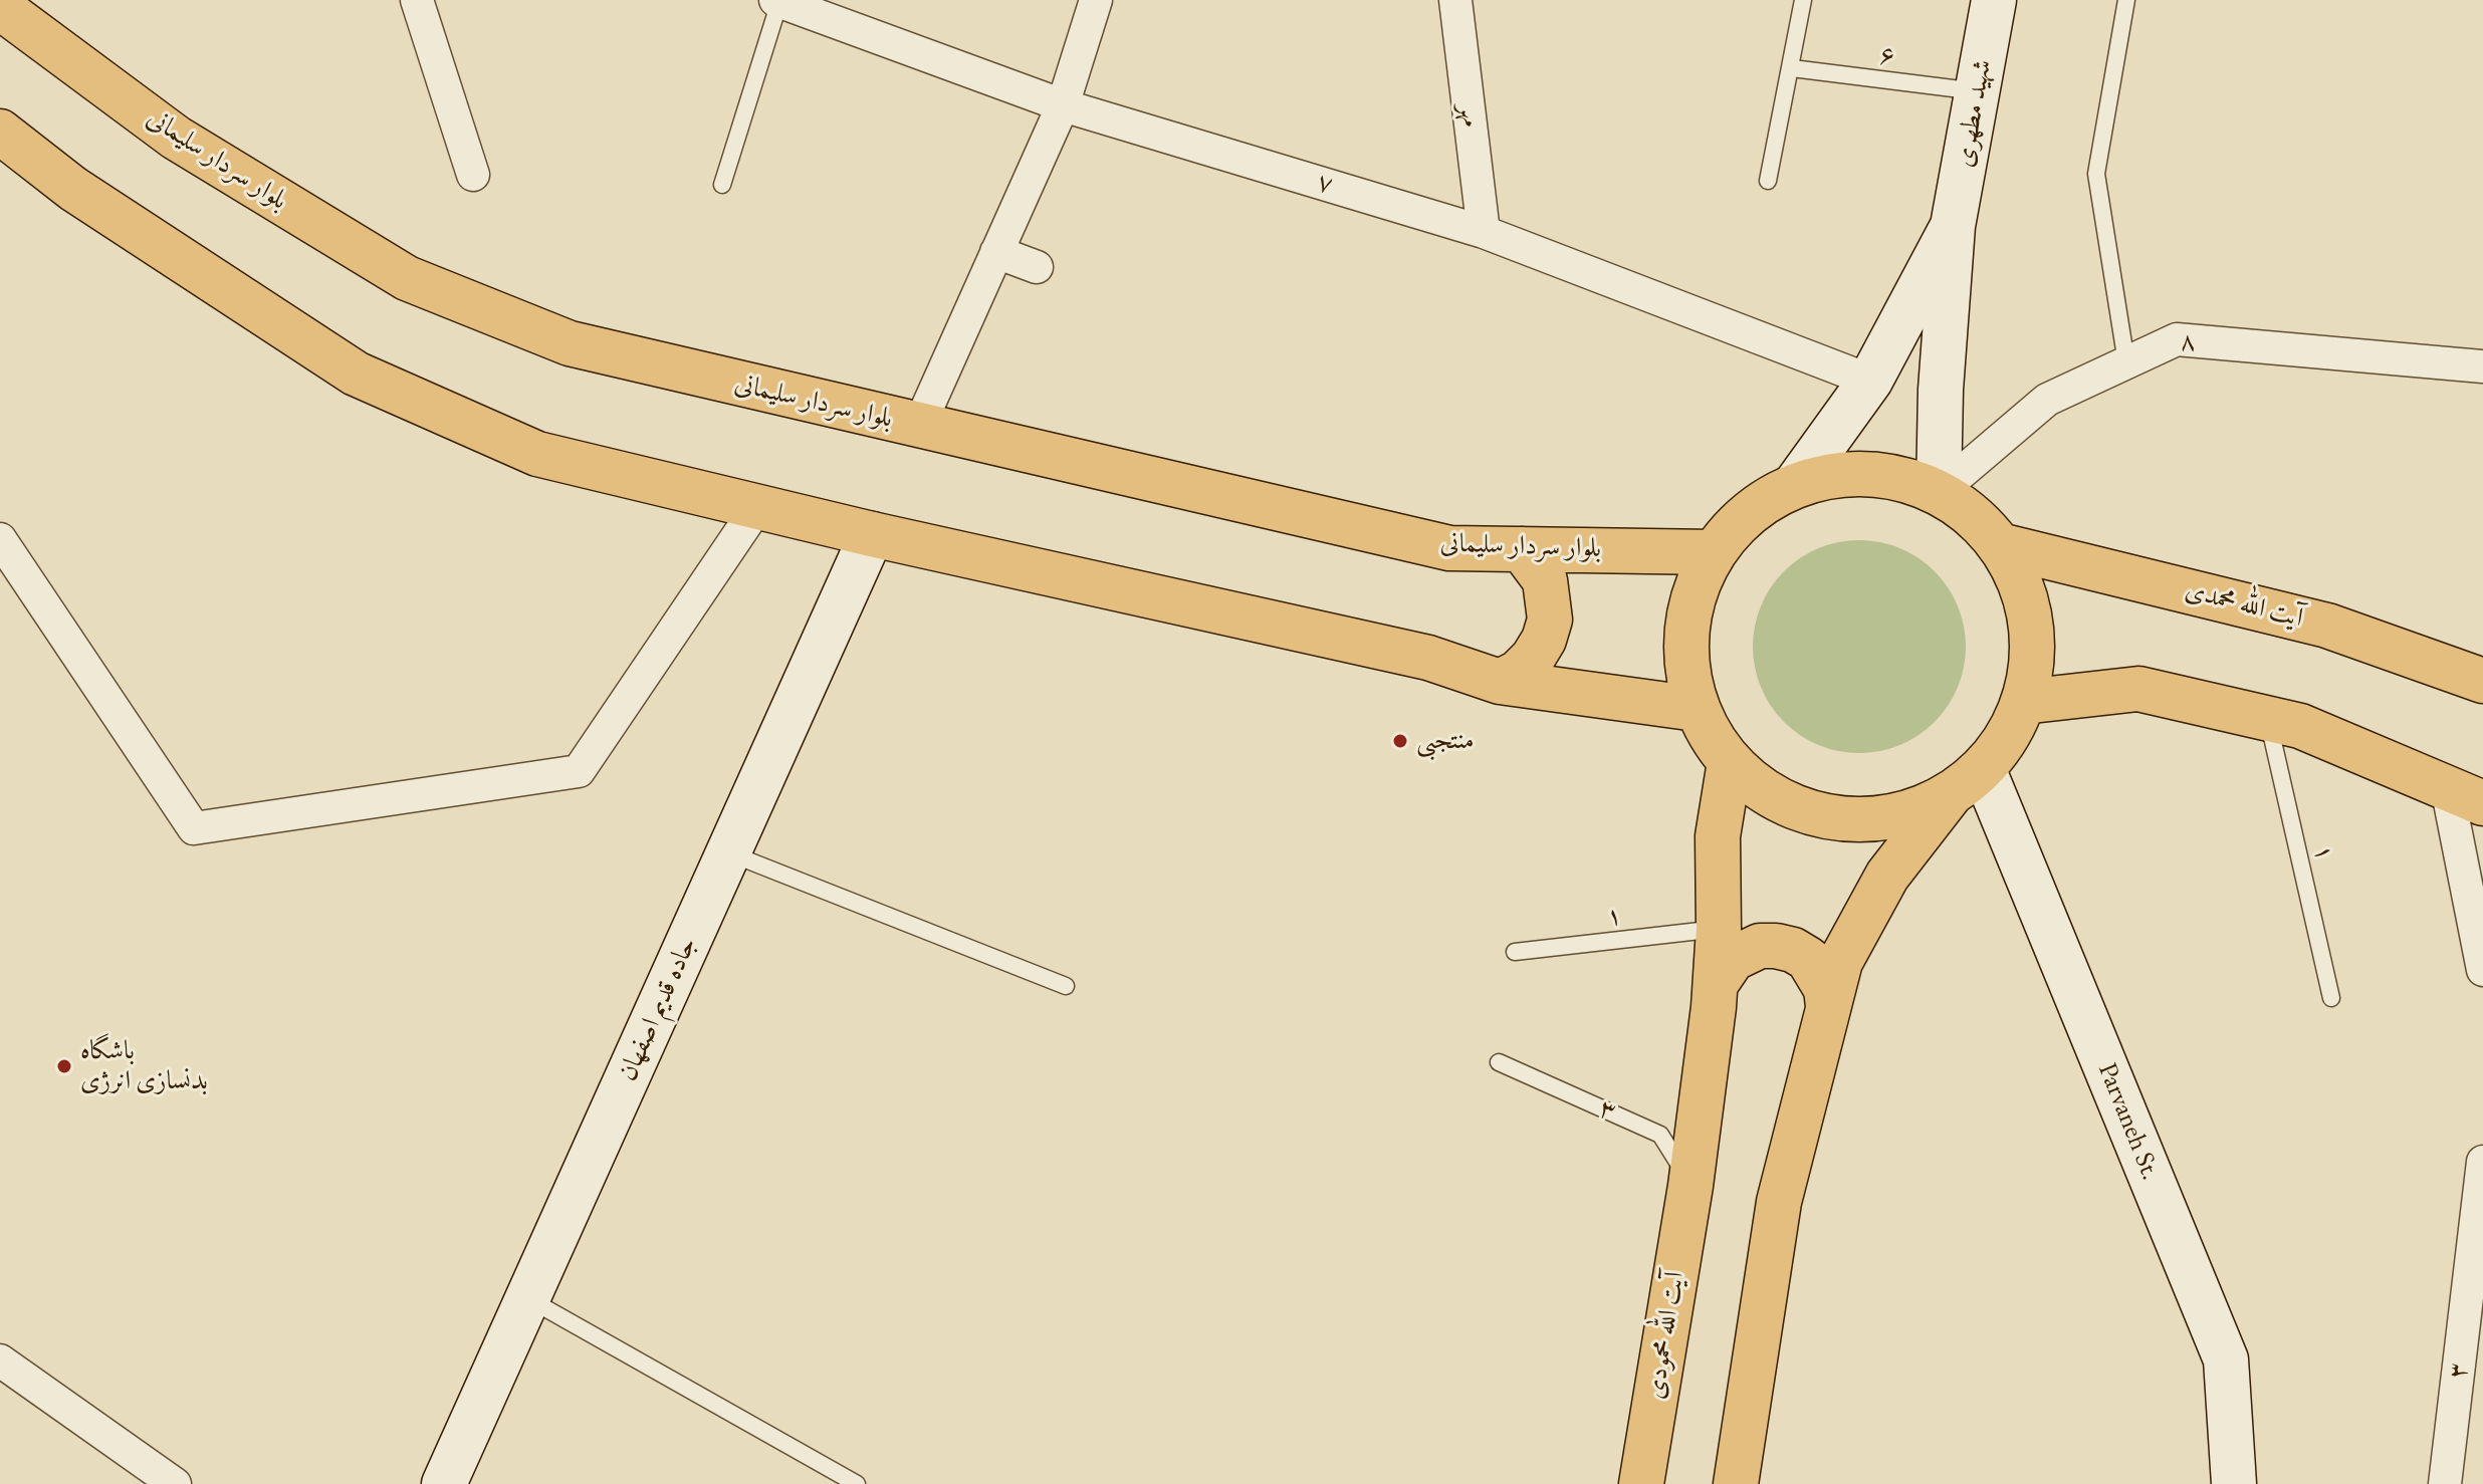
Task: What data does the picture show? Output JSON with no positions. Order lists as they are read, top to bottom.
{
  "streets": {
    "highway": ["بلوار سردار سلیمانی", "آیت الله محمدی", "آیت الله محمودی"],
    "street": [
      "شهید مطهری",
      "مهر",
      "۷",
      "۸",
      "جاده قدیم اصفهان",
      "۳",
      "Parvaneh St."
    ],
    "lane": ["۶", "۱"]
  },
  "crossings": [
    ["۶", "شهید مطهری"],
    ["مهر", "۷"],
    ["۱", "آیت الله محمودی"],
    ["۳", "آیت الله محمودی"]
  ],
  "places": ["منتجبی", "باشگاه بدنسازی انرژی"]
}
